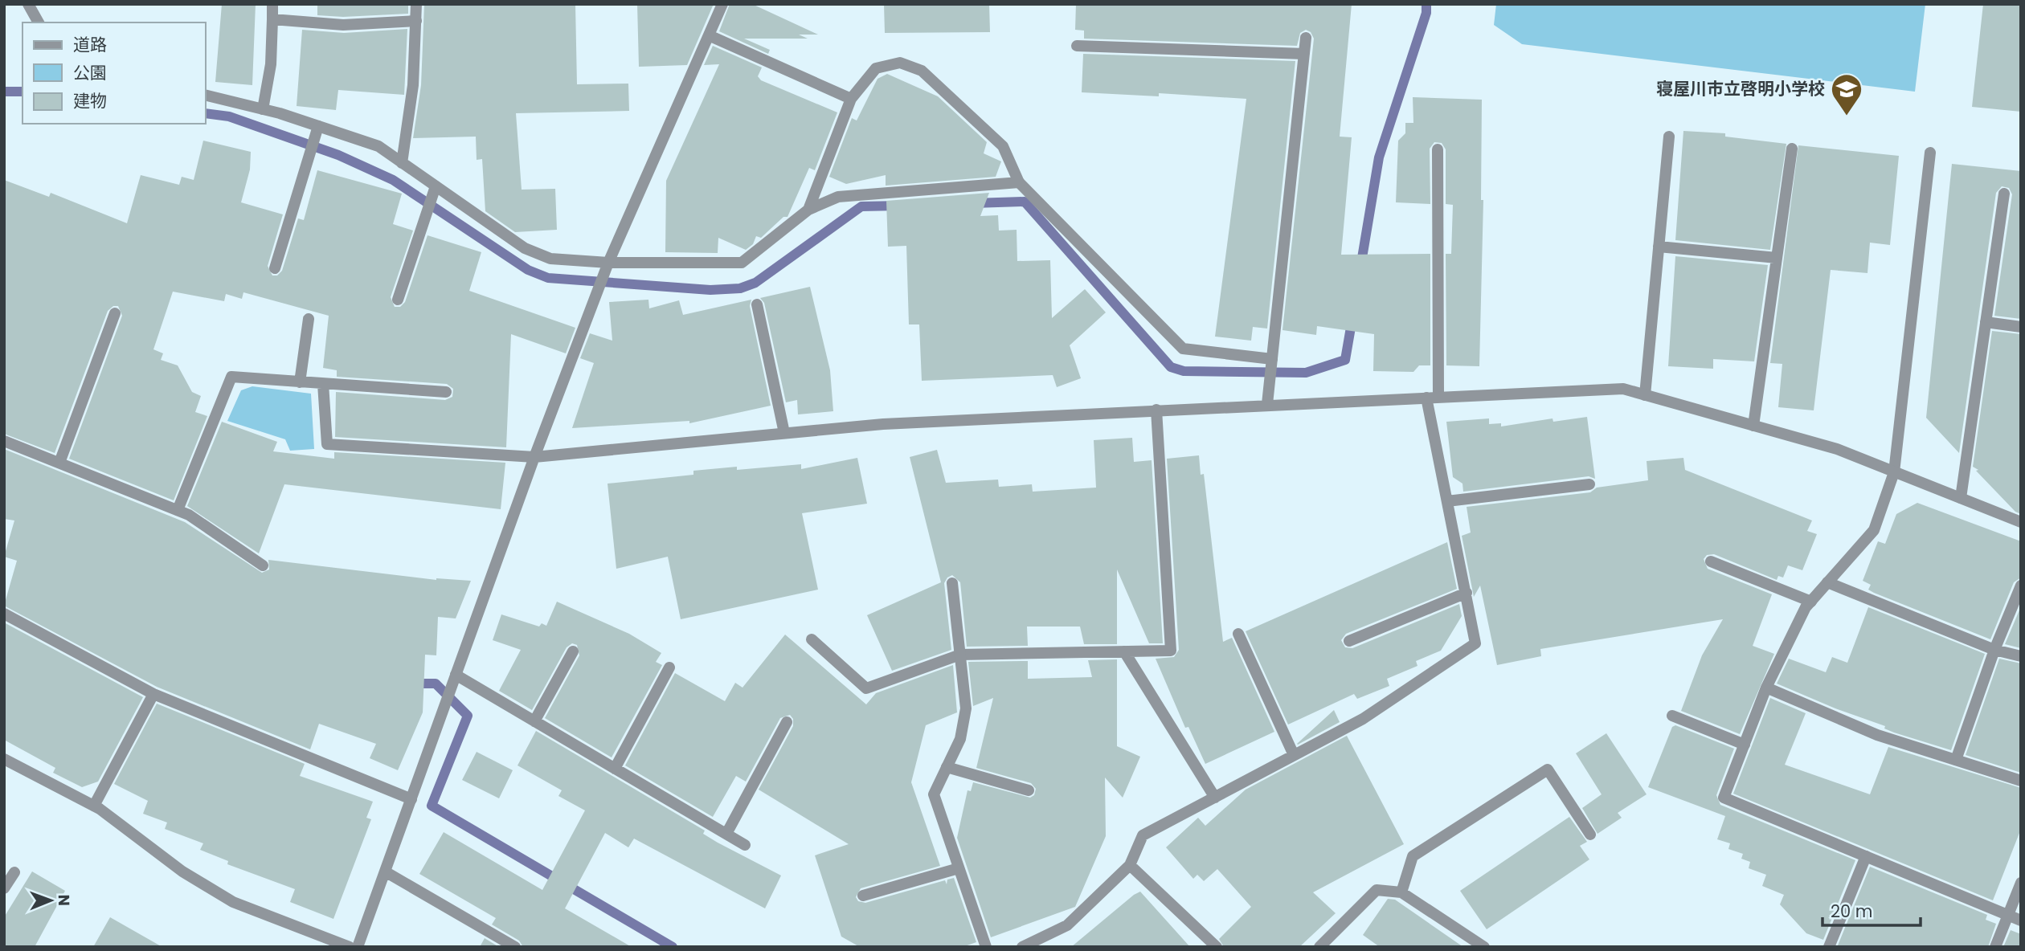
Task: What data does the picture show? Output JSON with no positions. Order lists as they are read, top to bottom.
{
  "places": {
    "school or university": ["寝屋川市立啓明小学校"]
  },
  "legend": ["道路", "公園", "建物"],
  "scale_bar": "20 m",
  "north": "right"
}
